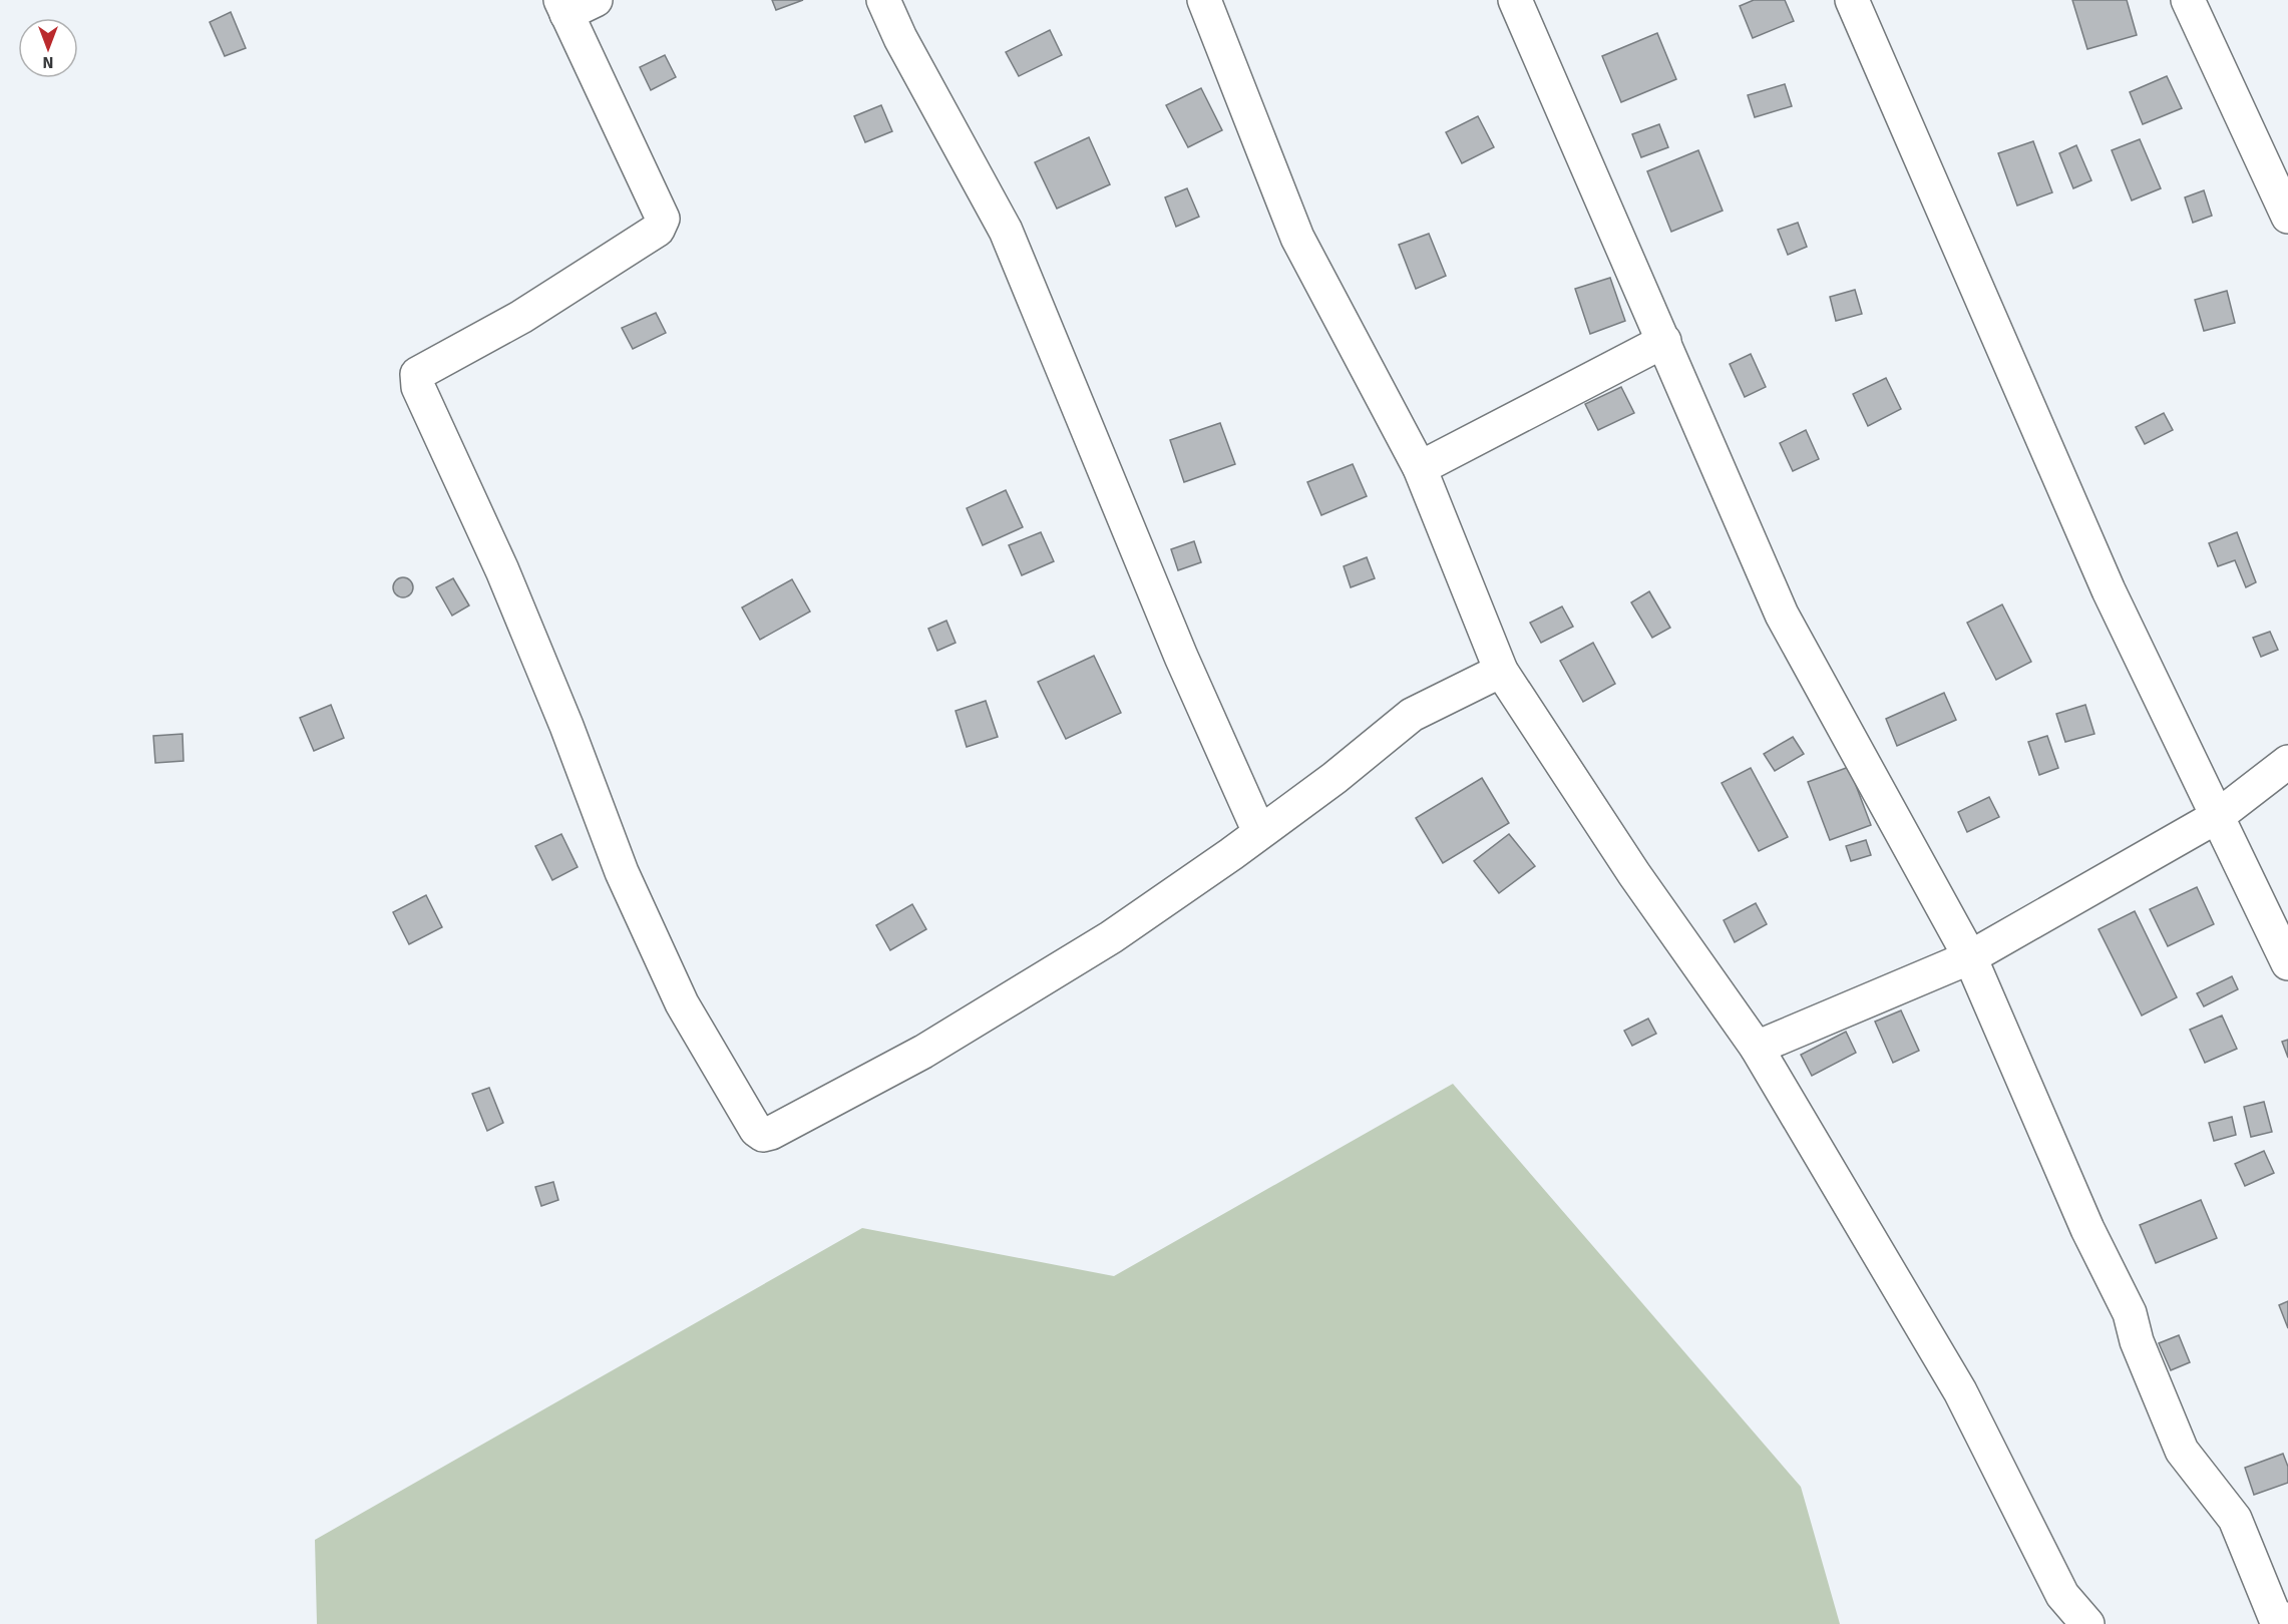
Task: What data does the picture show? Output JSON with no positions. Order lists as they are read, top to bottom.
{
  "north": "bottom"
}
